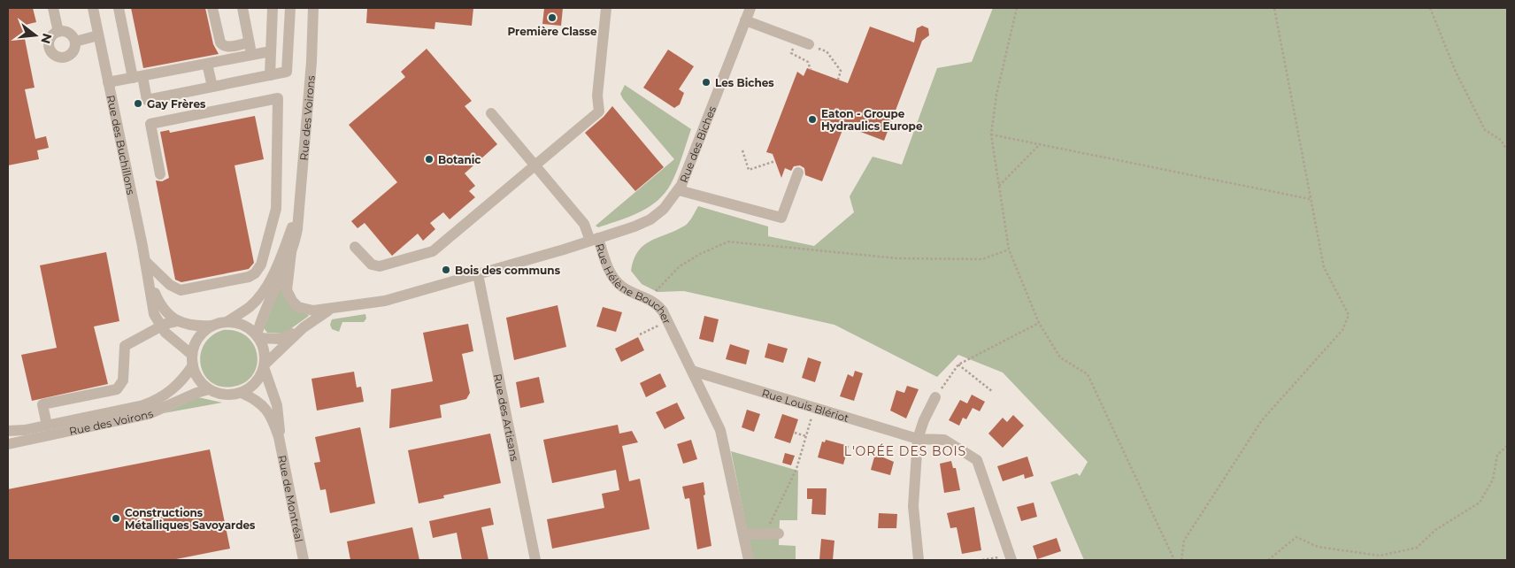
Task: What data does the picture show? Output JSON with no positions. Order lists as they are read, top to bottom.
{
  "streets": {
    "street": [
      "Rue des Voirons",
      "Rue des Buchillons",
      "Rue des Biches",
      "Rue Hélène Boucher",
      "Rue Louis Blériot",
      "Rue des Artisans",
      "Rue de Montréal"
    ]
  },
  "crossings": [
    ["Rue des Voirons", "Rue des Buchillons"],
    ["Rue des Voirons", "Rue Hélène Boucher"],
    ["Rue des Voirons", "Rue de Montréal"],
    ["Rue des Buchillons", "Rue Hélène Boucher"],
    ["Rue des Buchillons", "Rue de Montréal"],
    ["Rue des Biches", "Rue Hélène Boucher"],
    ["Rue Hélène Boucher", "Rue Louis Blériot"],
    ["Rue Hélène Boucher", "Rue des Artisans"],
    ["Rue Hélène Boucher", "Rue de Montréal"]
  ],
  "districts": ["L'ORÉE DES BOIS"],
  "places": [
    "Première Classe",
    "Les Biches",
    "Gay Frères",
    "Eaton - Groupe Hydraulics Europe",
    "Botanic",
    "Bois des communs",
    "Constructions Métalliques Savoyardes"
  ],
  "north": "right"
}
